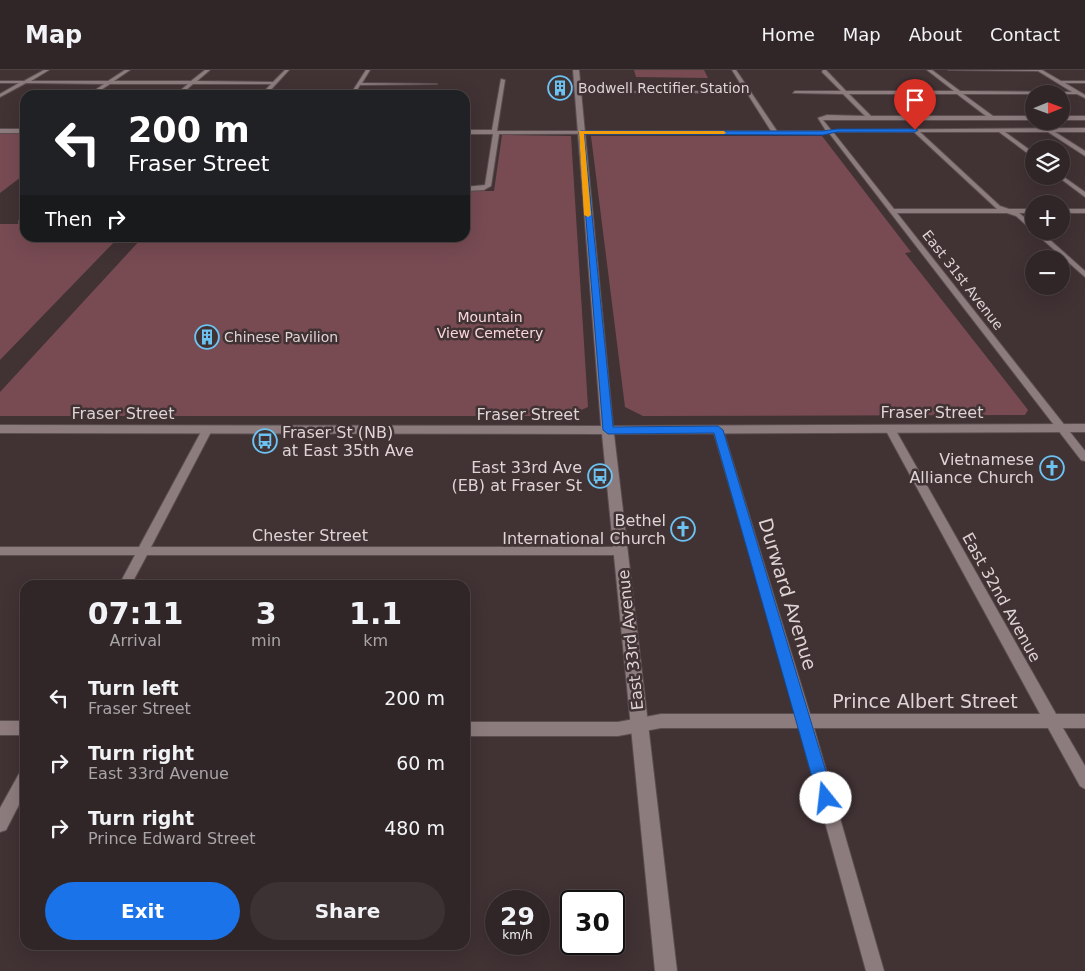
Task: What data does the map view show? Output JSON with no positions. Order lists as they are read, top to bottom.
{
  "streets": {
    "street": [
      "East 31st Avenue",
      "Fraser Street",
      "Chester Street",
      "Durward Avenue",
      "East 32nd Avenue",
      "East 33rd Avenue",
      "Prince Albert Street"
    ]
  },
  "crossings": [
    ["East 31st Avenue", "Fraser Street"],
    ["Fraser Street", "Durward Avenue"],
    ["Fraser Street", "East 32nd Avenue"],
    ["Fraser Street", "East 33rd Avenue"],
    ["Chester Street", "East 33rd Avenue"],
    ["Durward Avenue", "Prince Albert Street"],
    ["East 32nd Avenue", "Prince Albert Street"],
    ["East 33rd Avenue", "Prince Albert Street"]
  ],
  "parks": ["Mountain View Cemetery"],
  "places": {
    "building": ["Bodwell Rectifier Station", "Chinese Pavilion"],
    "bus stop": ["Fraser St (NB) at East 35th Ave", "East 33rd Ave (EB) at Fraser St"],
    "church": ["Vietnamese Alliance Church", "Bethel International Church"]
  },
  "north": "right",
  "page": {
    "header": "Map",
    "nav": [
      "Home",
      "Map",
      "About",
      "Contact"
    ],
    "map_buttons": ["+", "−"],
    "turn": ["200 m", "Fraser Street"],
    "then": "Then",
    "eta": [
      "07:11",
      "Arrival",
      "3",
      "min",
      "1.1",
      "km"
    ],
    "list": [
      {
        "name": "Turn left",
        "note": "Fraser Street",
        "value": "200 m"
      },
      {
        "name": "Turn right",
        "note": "East 33rd Avenue",
        "value": "60 m"
      },
      {
        "name": "Turn right",
        "note": "Prince Edward Street",
        "value": "480 m"
      }
    ],
    "buttons": ["Exit", "Share"],
    "speed": "29 km/h",
    "limit": "30"
  }
}
